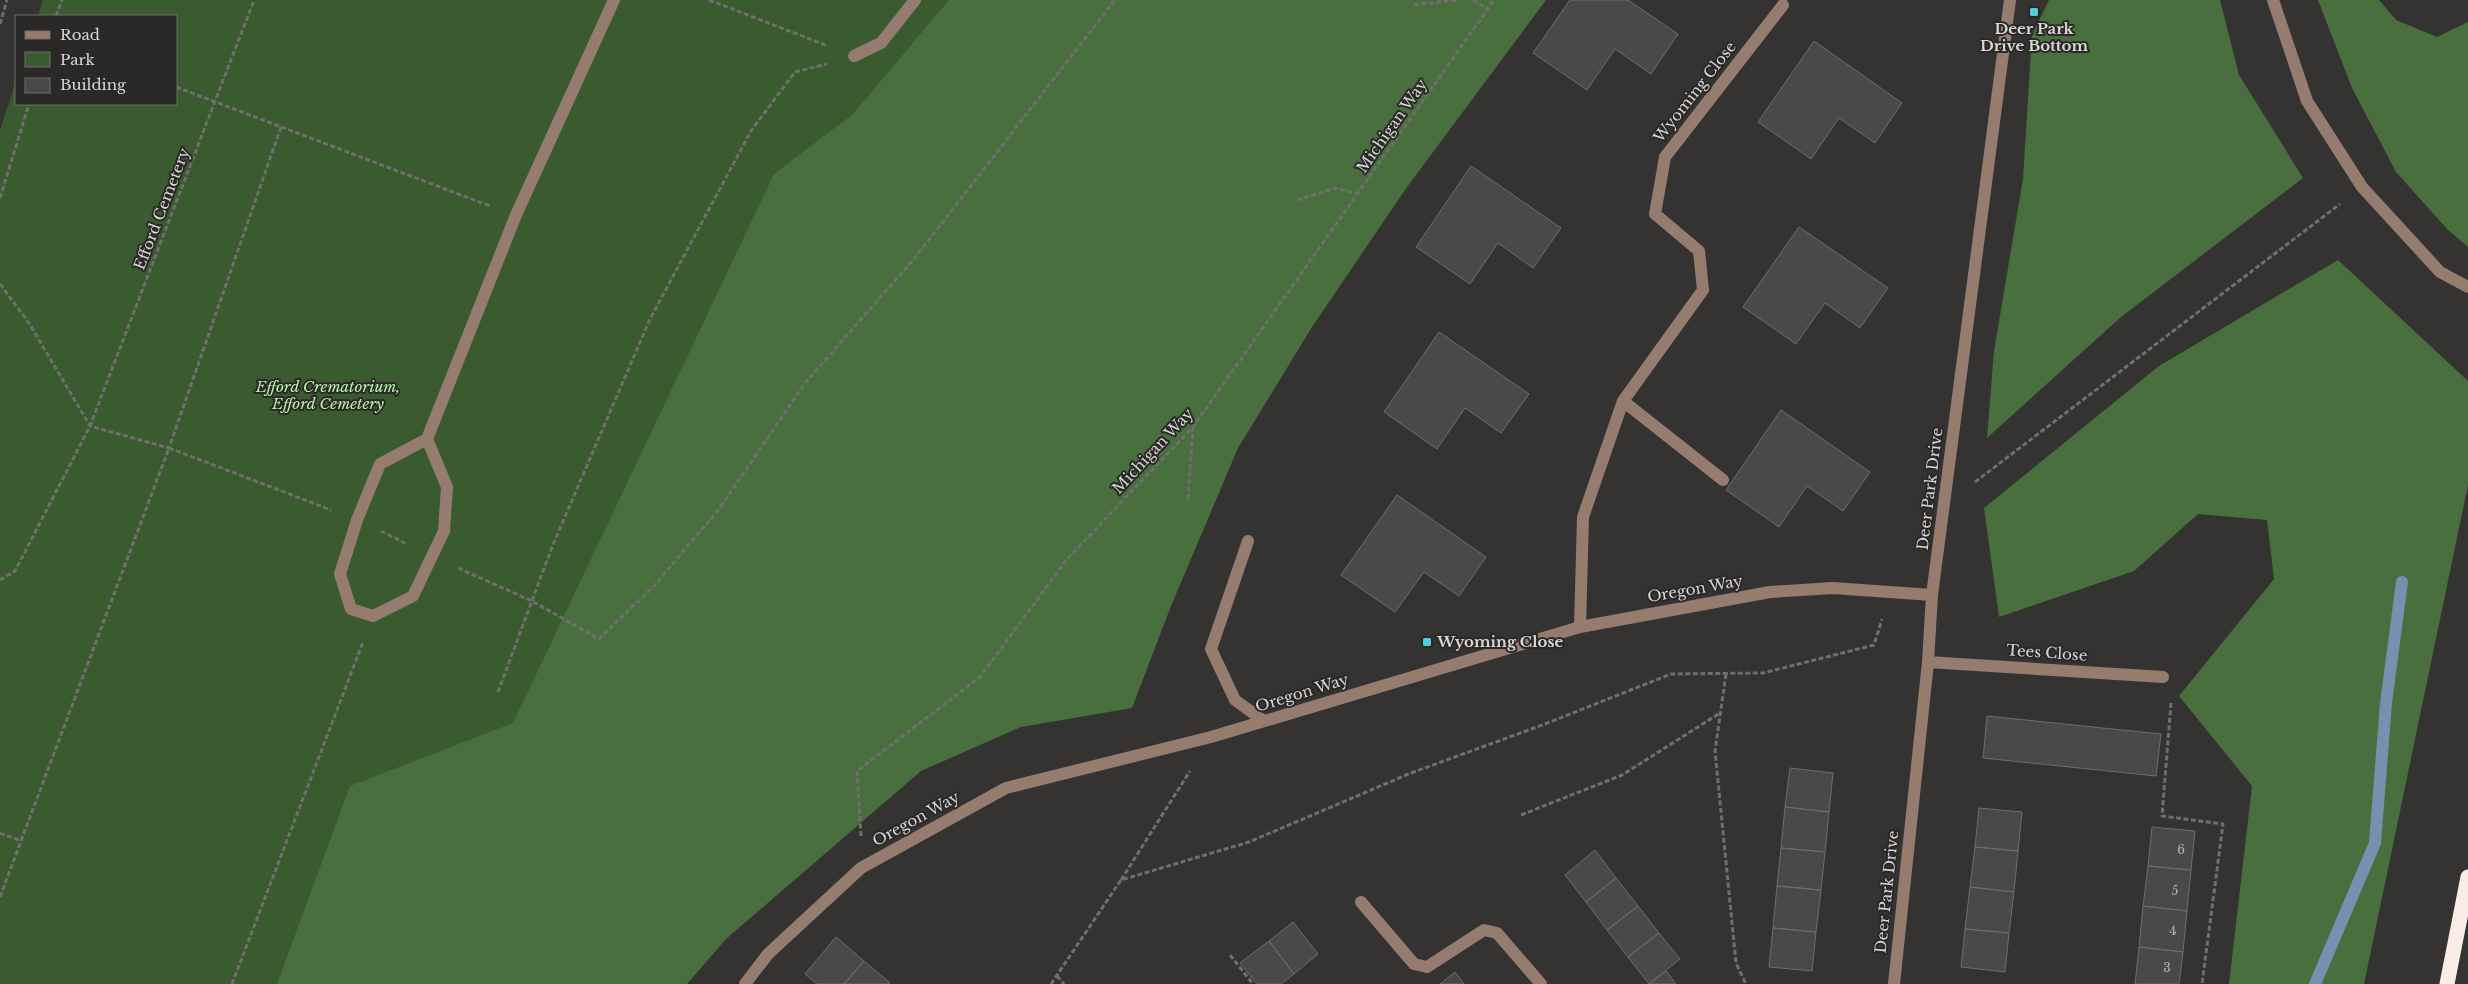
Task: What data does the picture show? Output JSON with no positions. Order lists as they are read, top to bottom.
{
  "streets": {
    "street": [
      "Wyoming Close",
      "Deer Park Drive",
      "Oregon Way",
      "Tees Close"
    ],
    "path": ["Michigan Way", "Efford Cemetery"]
  },
  "crossings": [
    ["Wyoming Close", "Oregon Way"],
    ["Michigan Way", "Oregon Way"],
    ["Deer Park Drive", "Oregon Way"],
    ["Deer Park Drive", "Tees Close"]
  ],
  "parks": ["Efford Crematorium, Efford Cemetery"],
  "places": {
    "transit": ["Deer Park Drive Bottom", "Wyoming Close"]
  },
  "house_numbers": [
    "6",
    "5",
    "4",
    "3"
  ],
  "legend": ["Road", "Park", "Building"]
}
